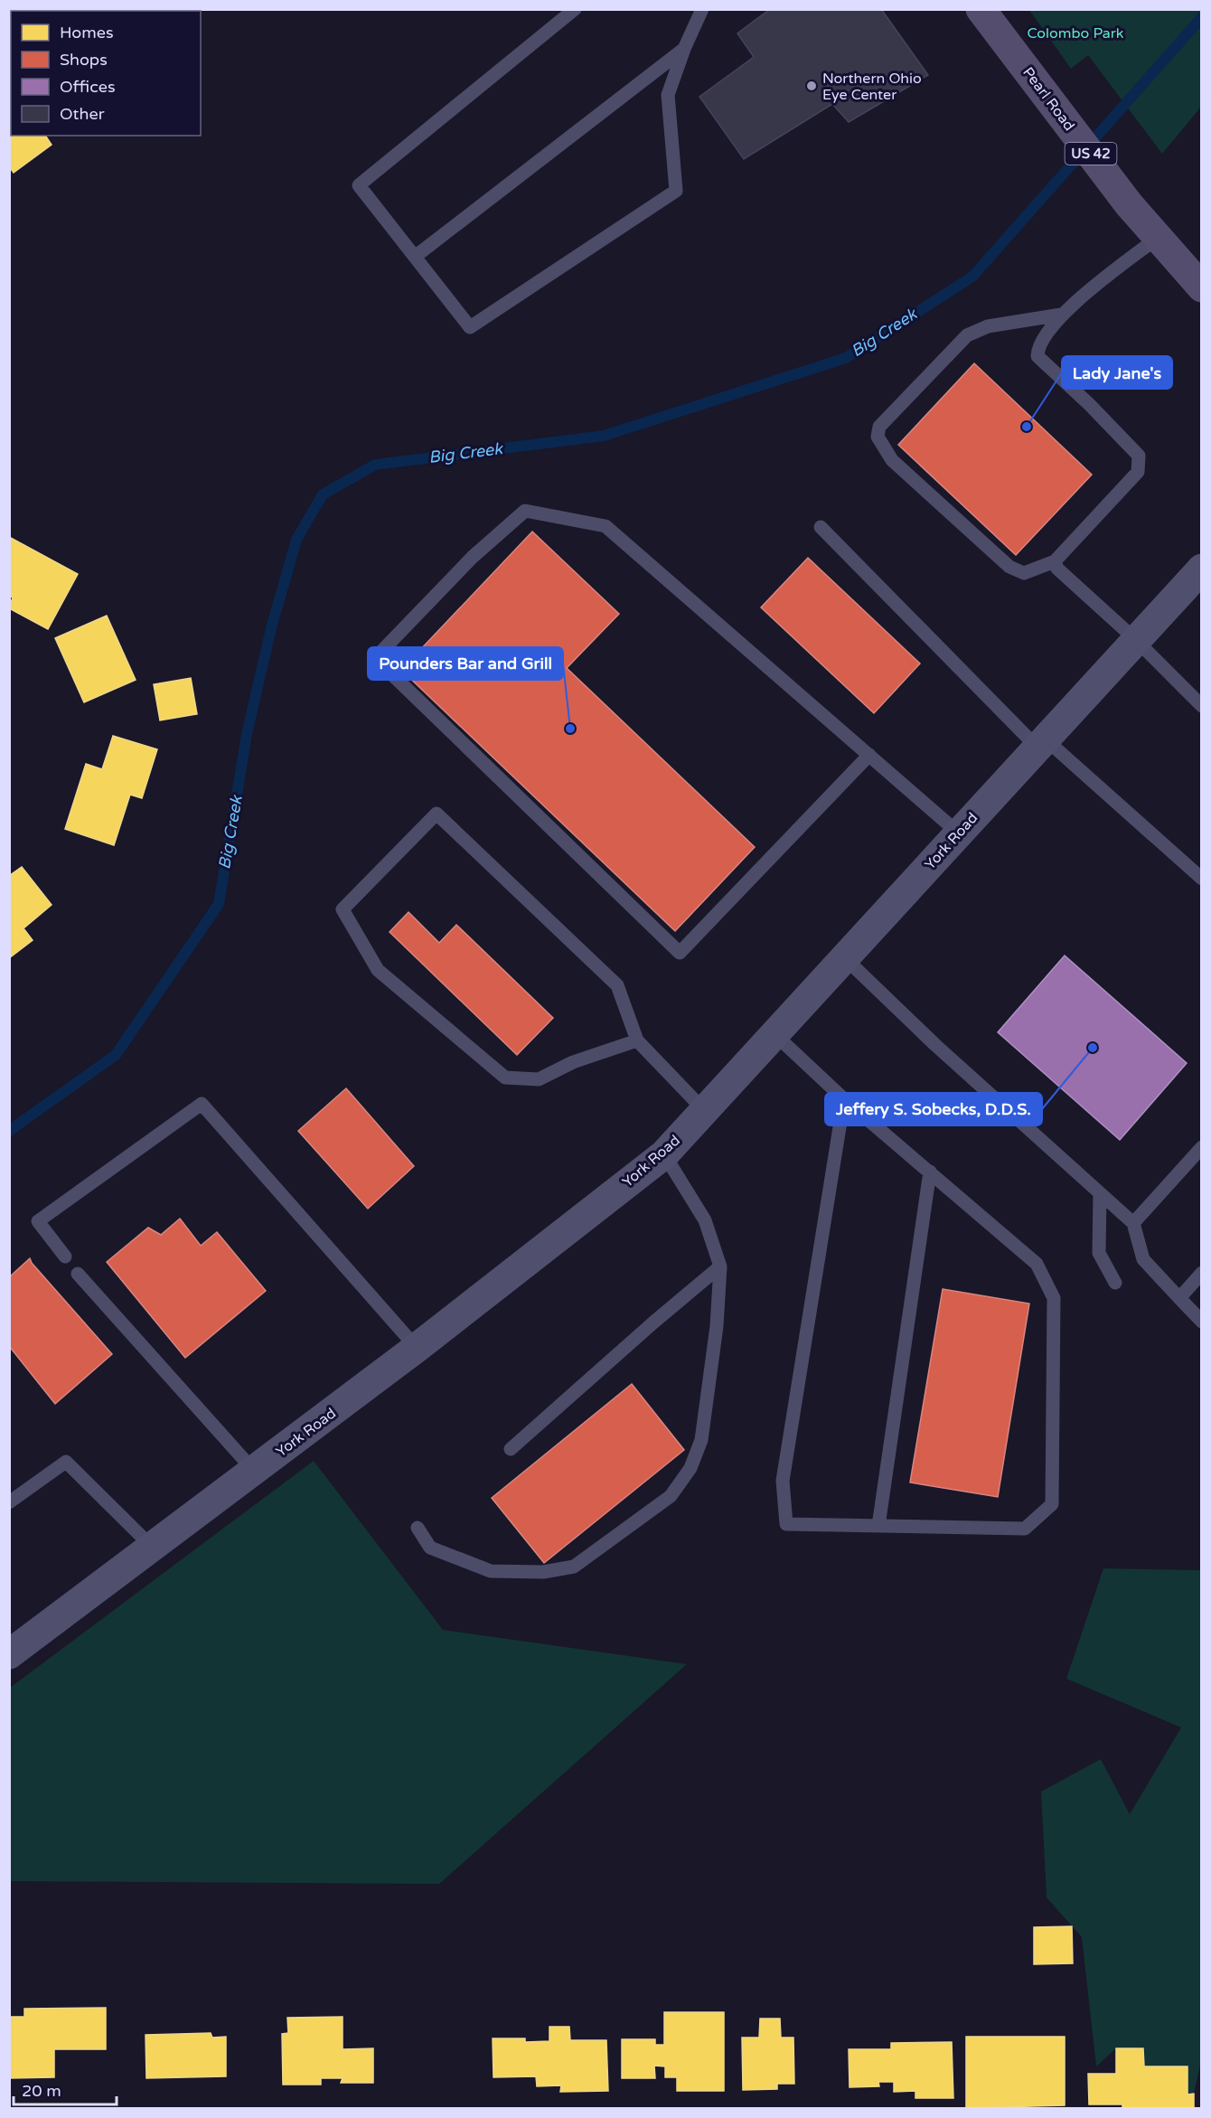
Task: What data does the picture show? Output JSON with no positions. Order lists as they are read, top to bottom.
{
  "streets": {
    "main road": ["Pearl Road", "US 42", "York Road"]
  },
  "water": ["Big Creek"],
  "parks": ["Colombo Park"],
  "places": [
    "Northern Ohio Eye Center",
    "Lady Jane's",
    "Pounders Bar and Grill",
    "Jeffery S. Sobecks, D.D.S."
  ],
  "legend": [
    "Homes",
    "Shops",
    "Offices",
    "Other"
  ],
  "scale_bar": "20 m"
}
